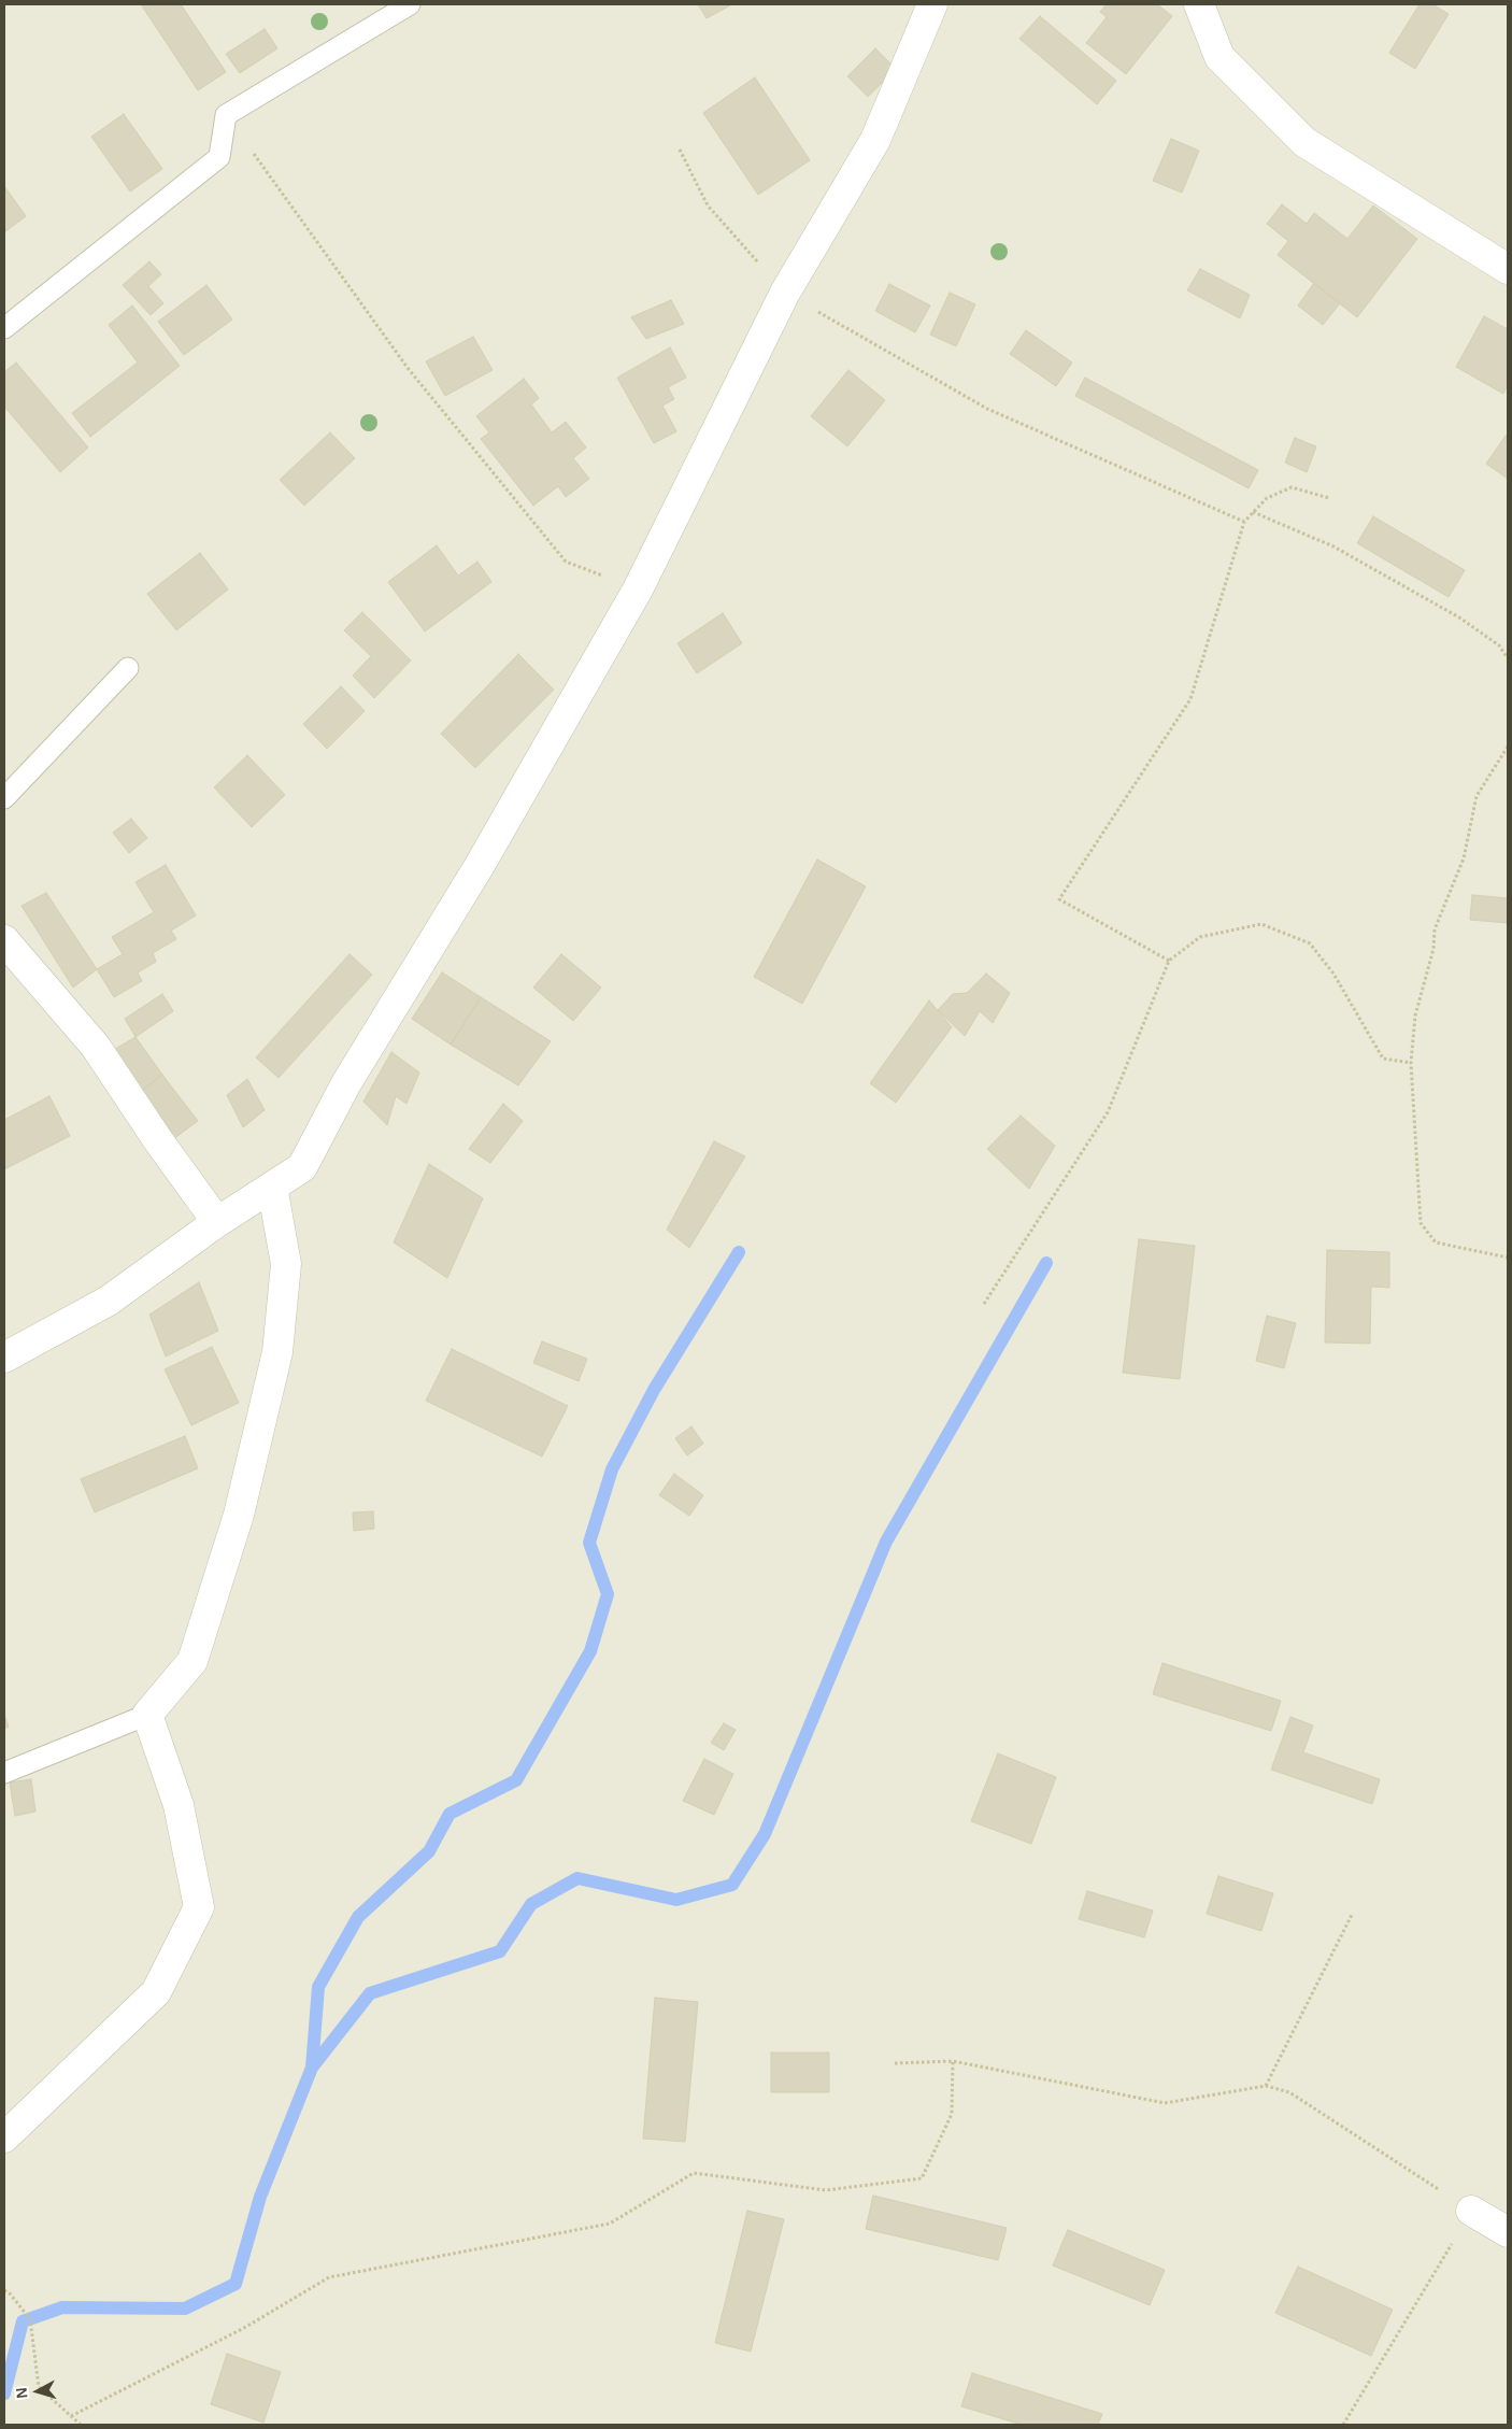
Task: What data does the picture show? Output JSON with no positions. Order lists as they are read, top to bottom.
{
  "north": "left"
}
